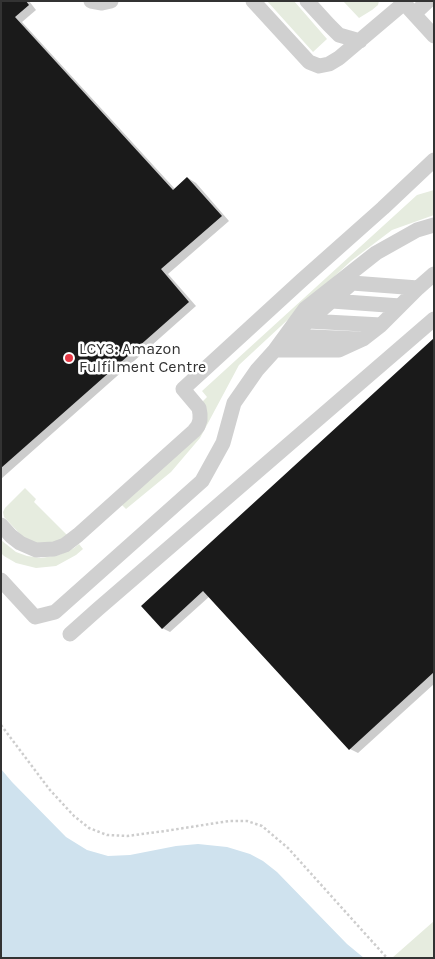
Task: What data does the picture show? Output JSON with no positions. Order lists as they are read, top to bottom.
{
  "places": ["LCY3: Amazon Fulfilment Centre"]
}
